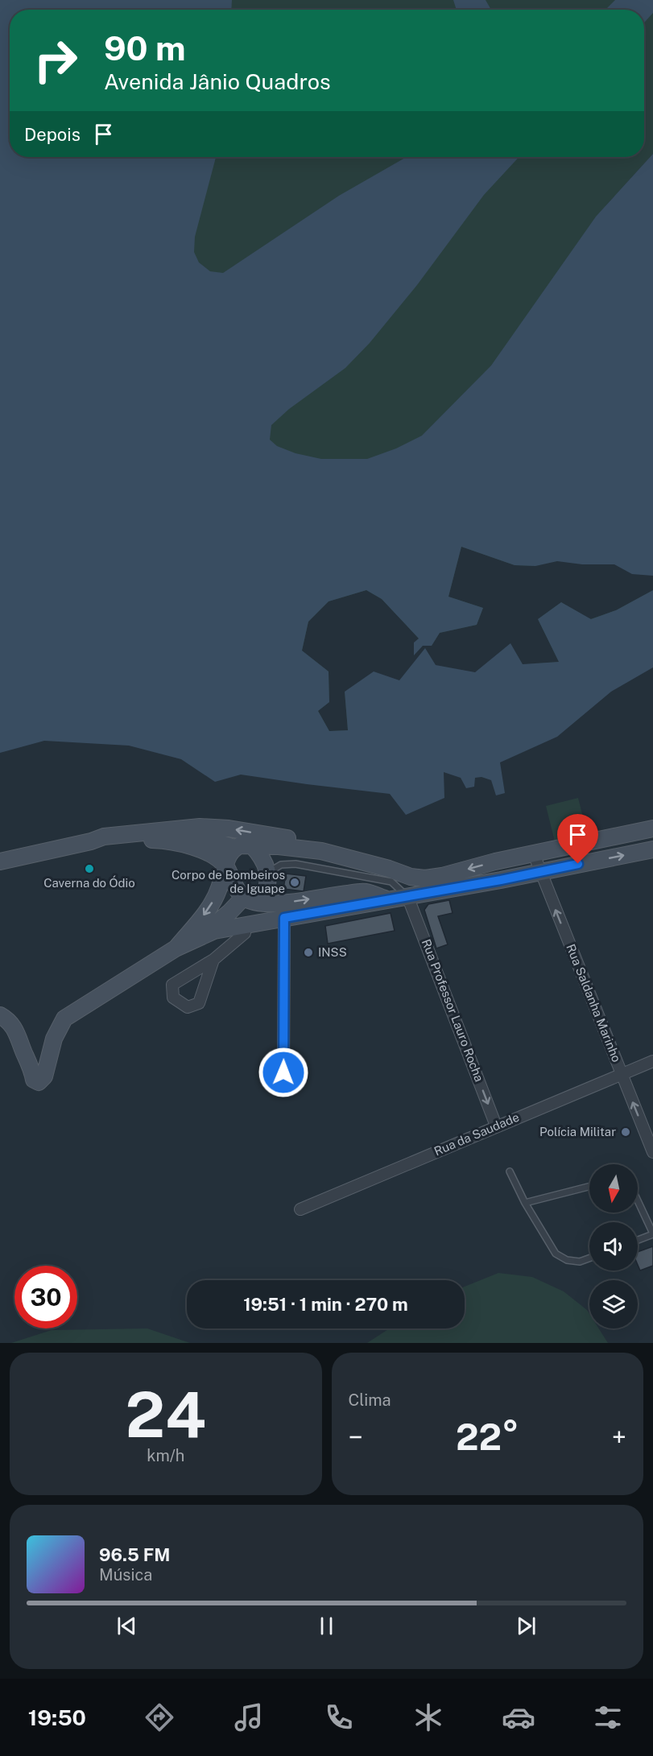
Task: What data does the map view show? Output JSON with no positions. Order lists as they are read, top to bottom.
{
  "streets": {
    "street": ["Rua Saldanha Marinho", "Rua Professor Lauro Rocha", "Rua da Saudade"]
  },
  "crossings": [
    ["Rua Saldanha Marinho", "Rua da Saudade"],
    ["Rua Professor Lauro Rocha", "Rua da Saudade"]
  ],
  "one_way": ["Rua Saldanha Marinho", "Rua Professor Lauro Rocha"],
  "places": [
    "Caverna do Ódio",
    "Corpo de Bombeiros de Iguape",
    "INSS",
    "Polícia Militar"
  ],
  "north": "bottom",
  "page": {
    "turn": ["90 m", "Avenida Jânio Quadros"],
    "then": "Depois",
    "limit": "30",
    "trip": "19:51 · 1 min · 270 m",
    "tile": [
      ["24", "km/h"],
      "Clima"
    ],
    "heat": ["−", "22°", "+"],
    "song": ["96.5 FM", "Música"],
    "tabs": "19:50"
  }
}
